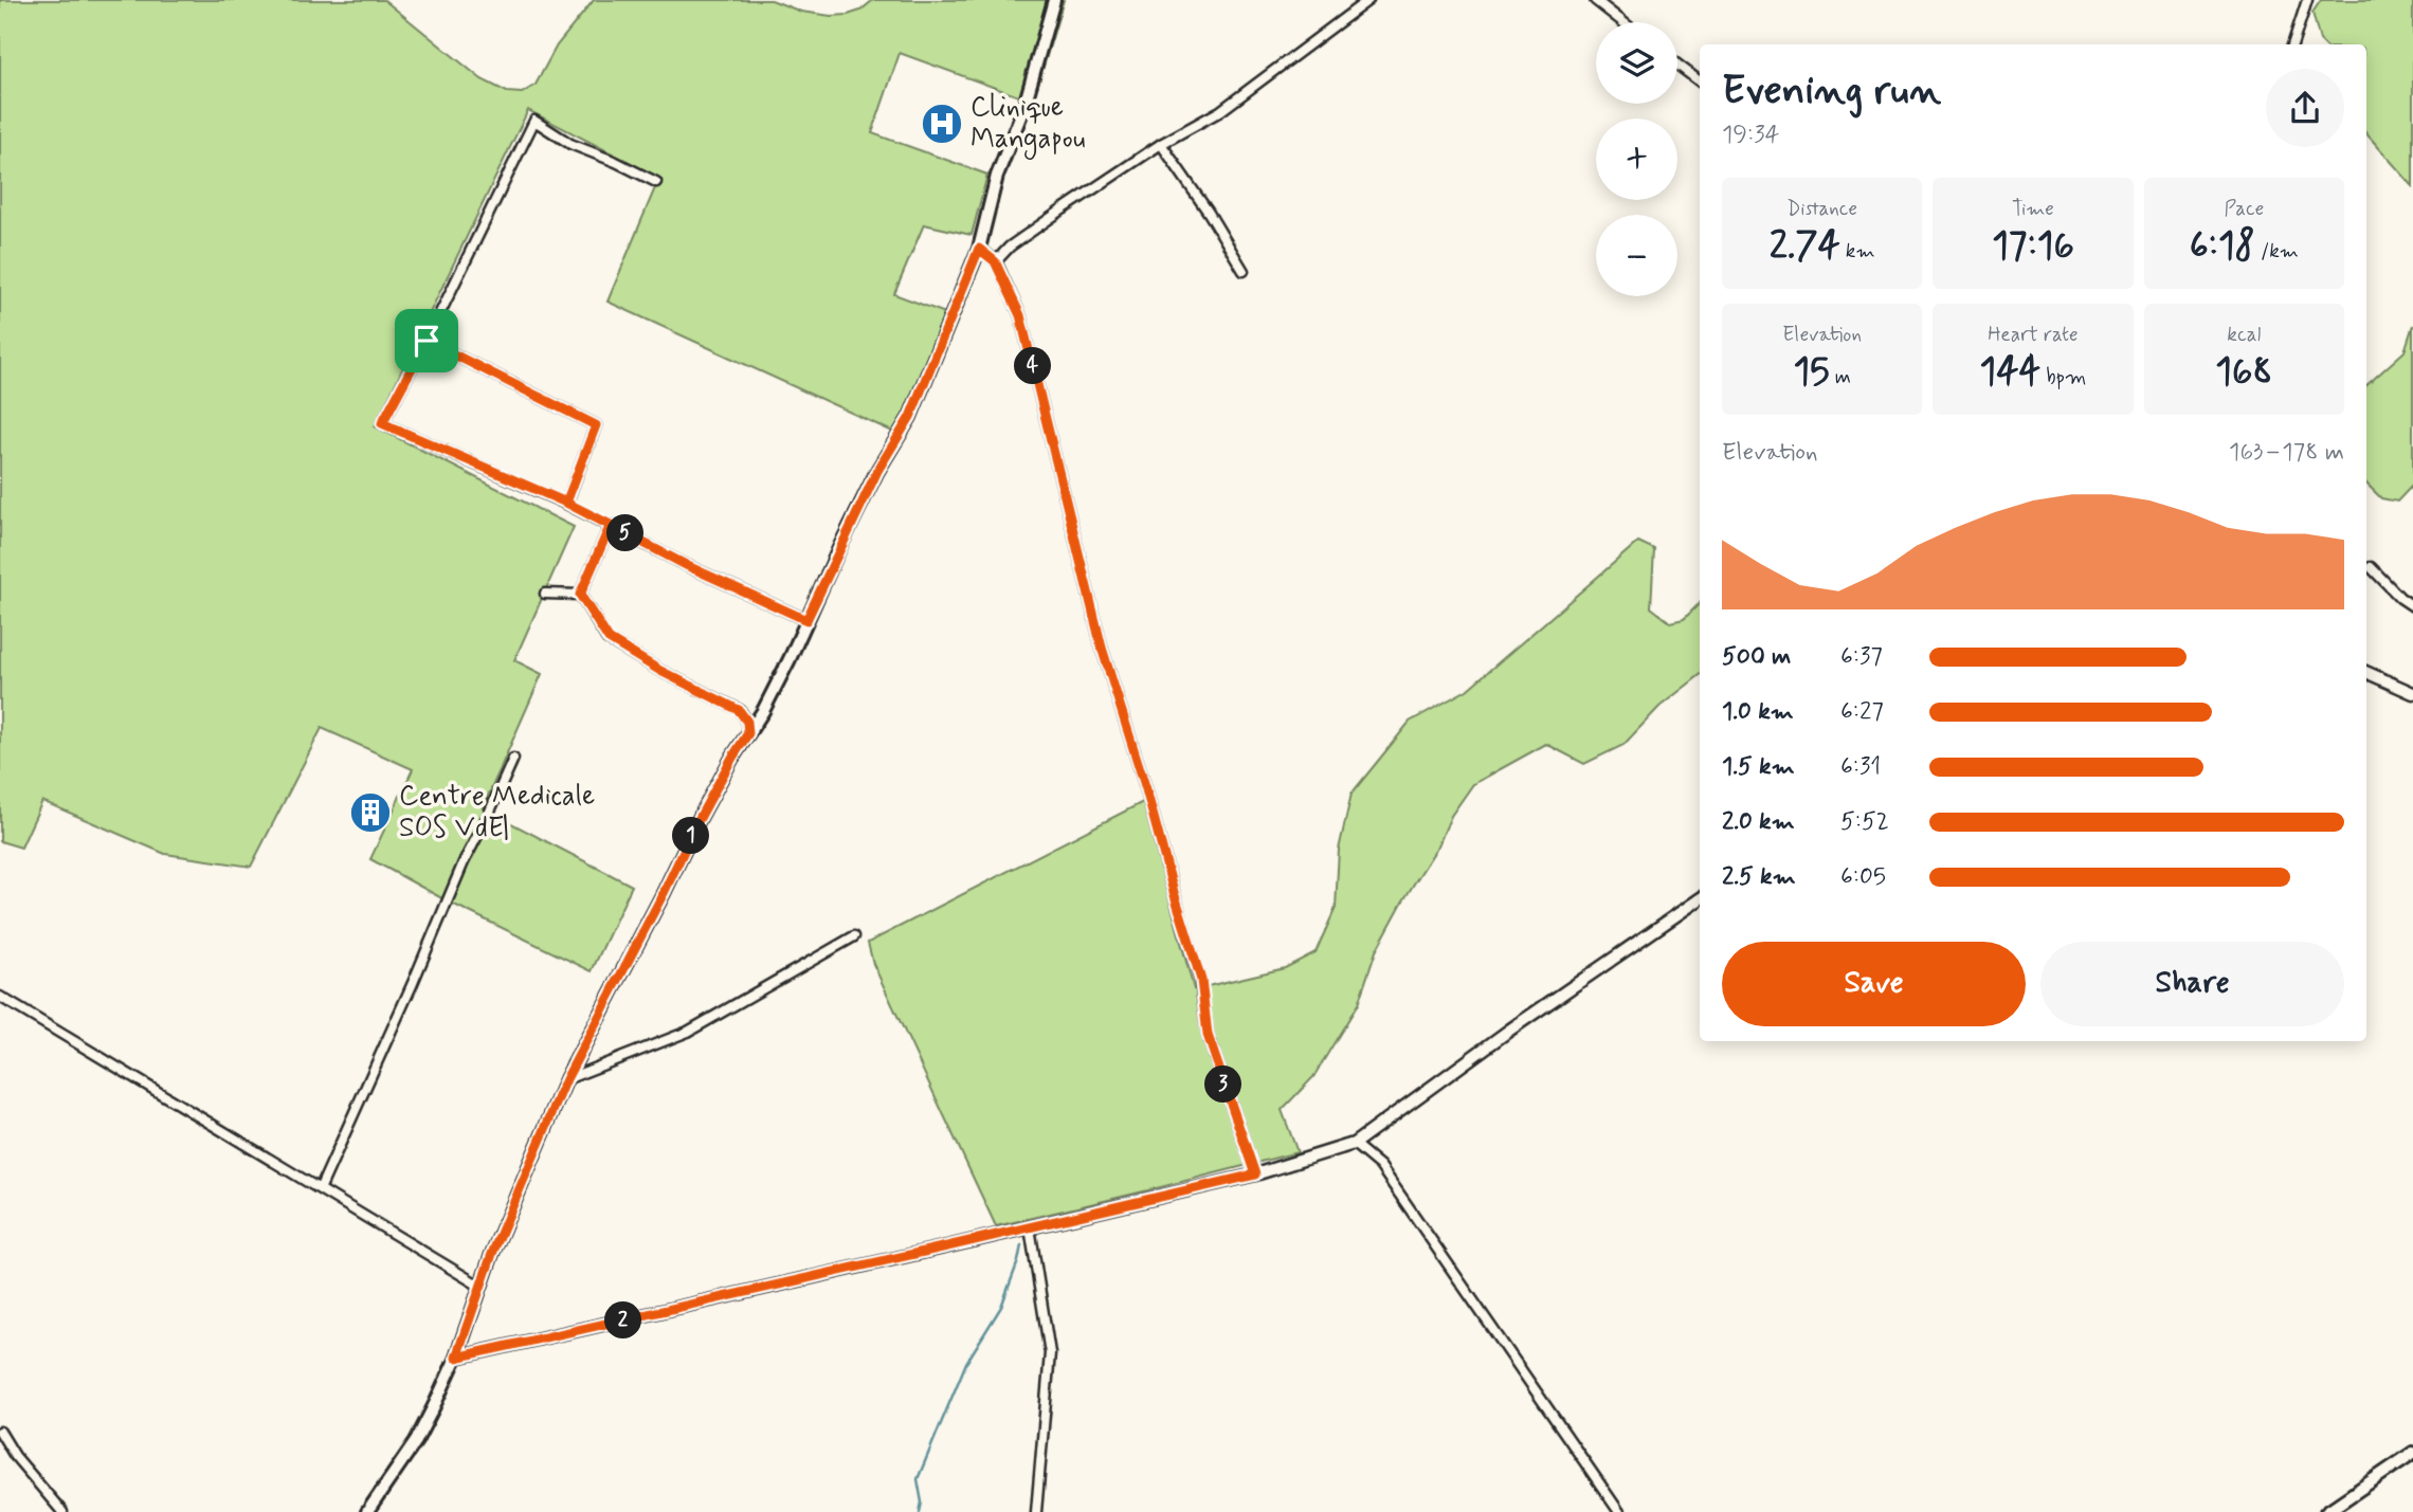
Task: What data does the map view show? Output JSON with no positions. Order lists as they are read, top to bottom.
{
  "places": {
    "hospital": ["Clinique Mangapou"],
    "building": ["Centre Medicale SOS VdE|"]
  },
  "page": {
    "map_buttons": ["+", "−"],
    "heading": ["Evening run", "19:34"],
    "stats": [
      ["Distance", "2.74 km"],
      ["Time", "17:16"],
      ["Pace", "6:18 /km"],
      ["Elevation", "15 m"],
      ["Heart rate", "144 bpm"],
      ["kcal", "168"]
    ],
    "pins": [
      "4",
      "5",
      "1",
      "3",
      "2"
    ],
    "chart": ["Elevation", "163–178 m"],
    "list": [
      {
        "name": "500 m",
        "note": "6:37"
      },
      {
        "name": "1.0 km",
        "note": "6:27"
      },
      {
        "name": "1.5 km",
        "note": "6:31"
      },
      {
        "name": "2.0 km",
        "note": "5:52"
      },
      {
        "name": "2.5 km",
        "note": "6:05"
      }
    ],
    "buttons": ["Save", "Share"]
  }
}
